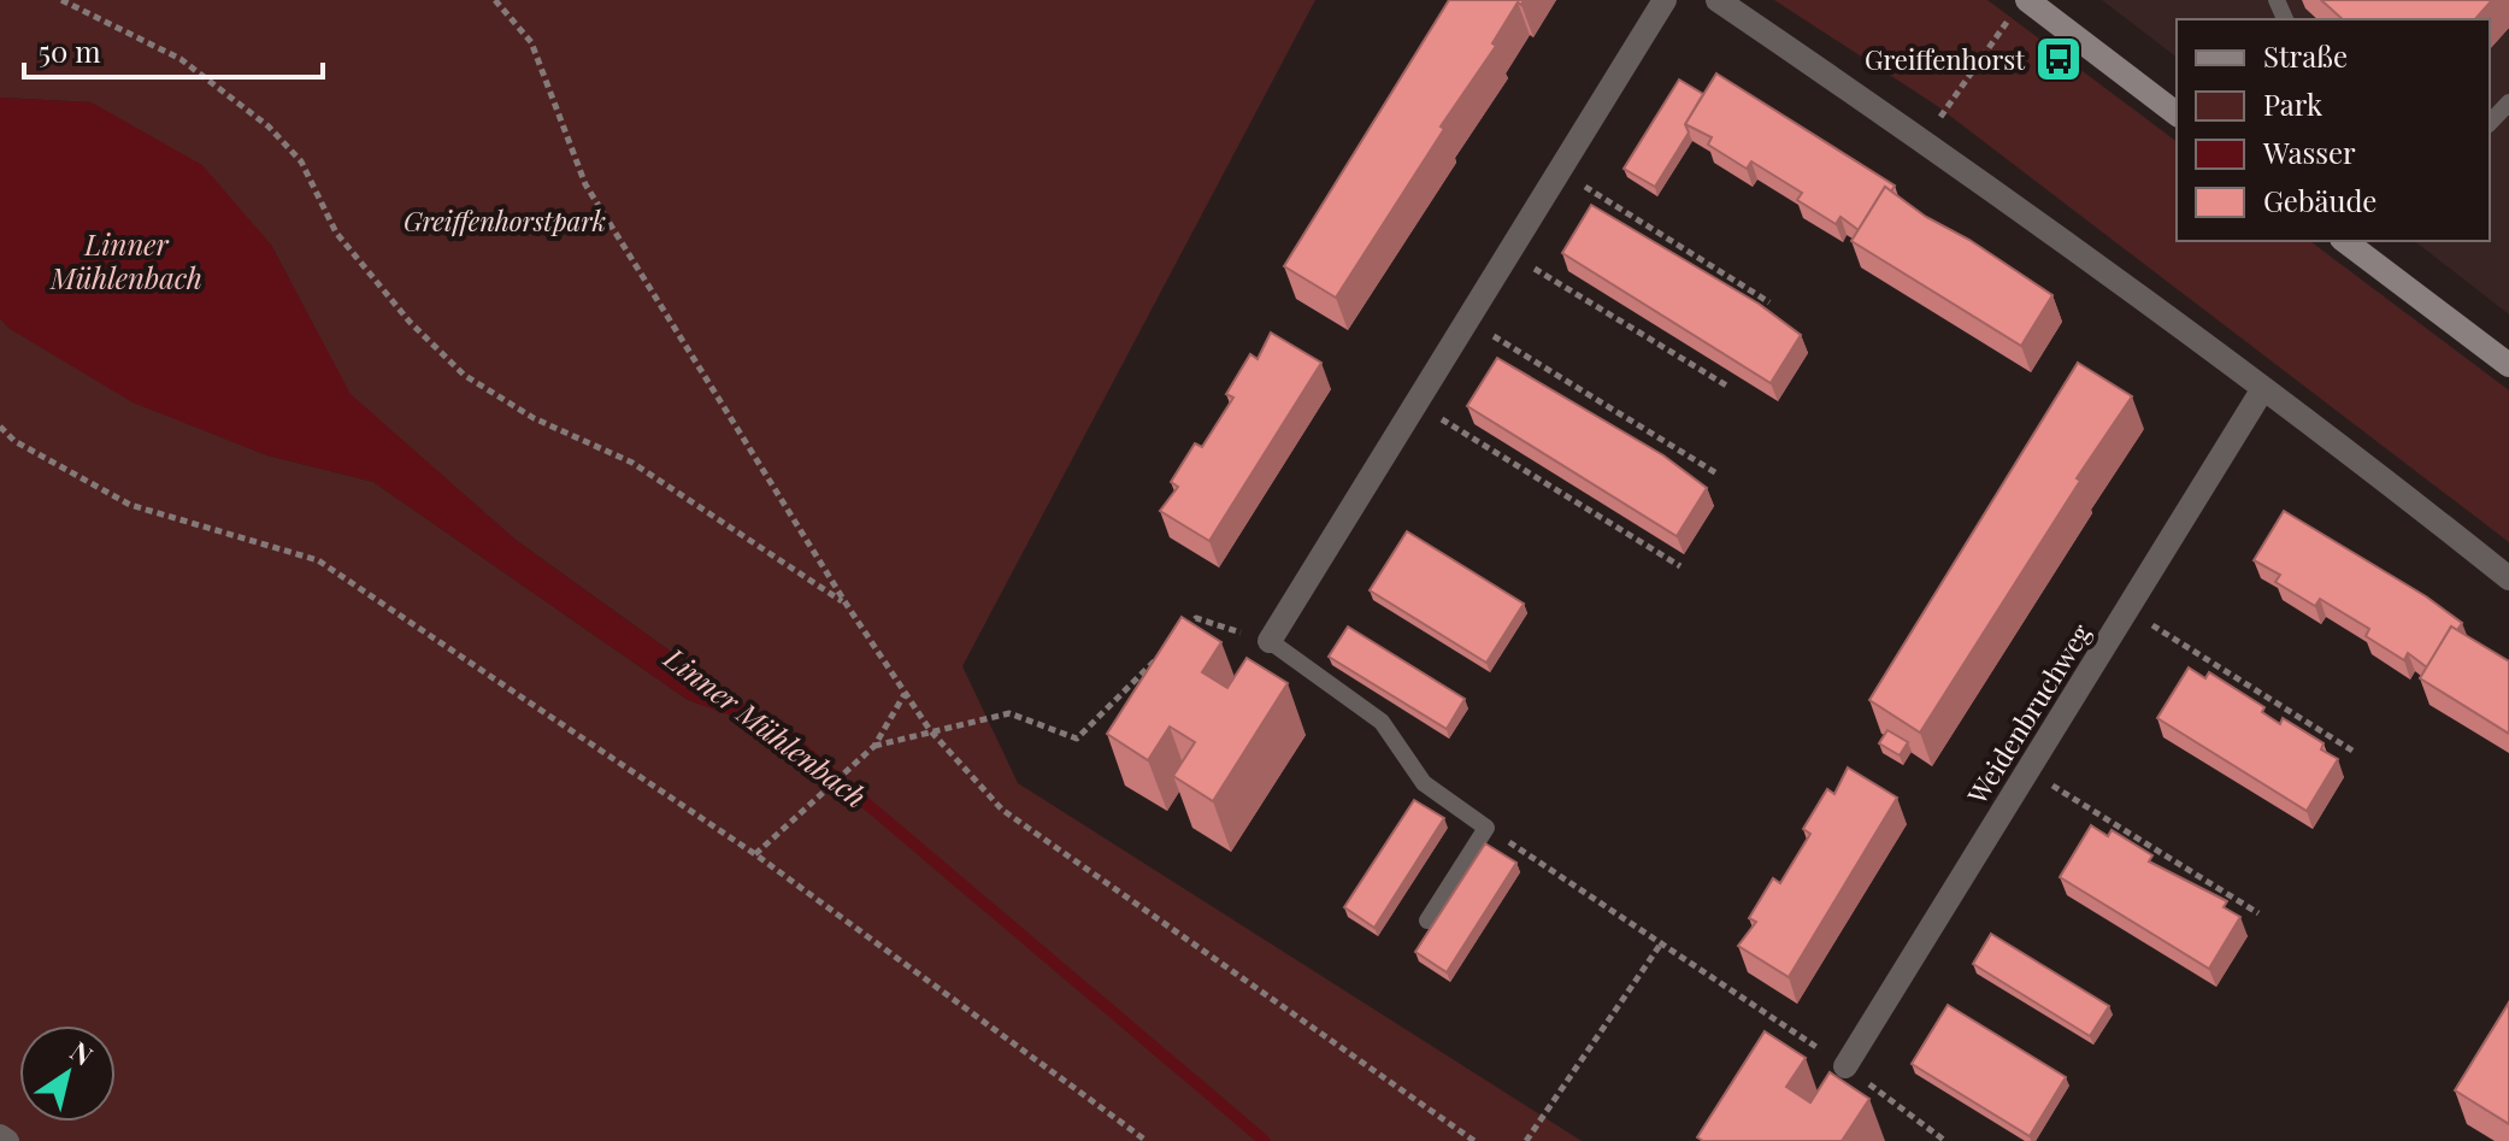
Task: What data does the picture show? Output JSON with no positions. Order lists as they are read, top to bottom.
{
  "streets": {
    "street": ["Weidenbruchweg"]
  },
  "water": ["Linner Mühlenbach"],
  "parks": ["Greiffenhorstpark"],
  "places": {
    "bus stop": ["Greiffenhorst"]
  },
  "legend": [
    "Straße",
    "Park",
    "Wasser",
    "Gebäude"
  ],
  "scale_bar": "50 m",
  "north": "top right"
}
